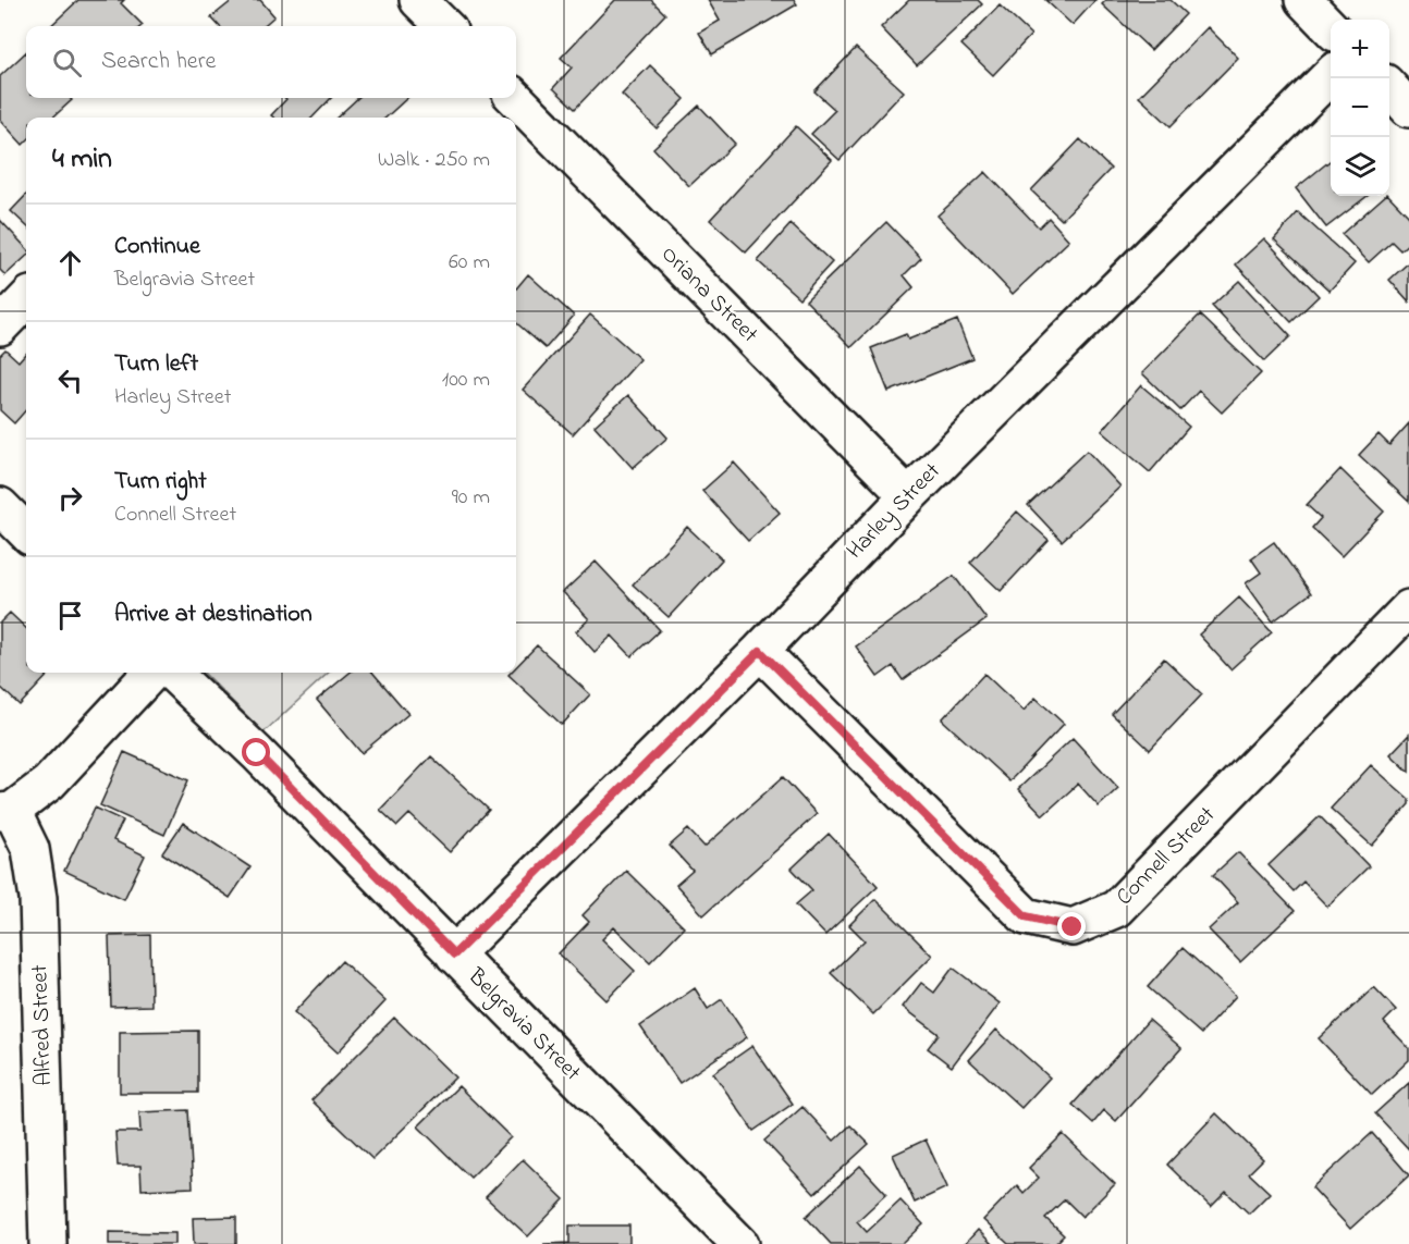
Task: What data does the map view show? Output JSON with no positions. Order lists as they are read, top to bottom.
{
  "streets": {
    "street": [
      "Oriana Street",
      "Harley Street",
      "Connell Street",
      "Alfred Street",
      "Belgravia Street"
    ]
  },
  "crossings": [
    ["Oriana Street", "Harley Street"],
    ["Harley Street", "Connell Street"],
    ["Harley Street", "Belgravia Street"]
  ],
  "page": {
    "map_buttons": ["+", "−"],
    "search": "Search here",
    "heading": ["4 min", "Walk · 250 m"],
    "list": [
      ["Continue", "Belgravia Street", "60 m"],
      ["Turn left", "Harley Street", "100 m"],
      ["Turn right", "Connell Street", "90 m"],
      "Arrive at destination"
    ]
  }
}
